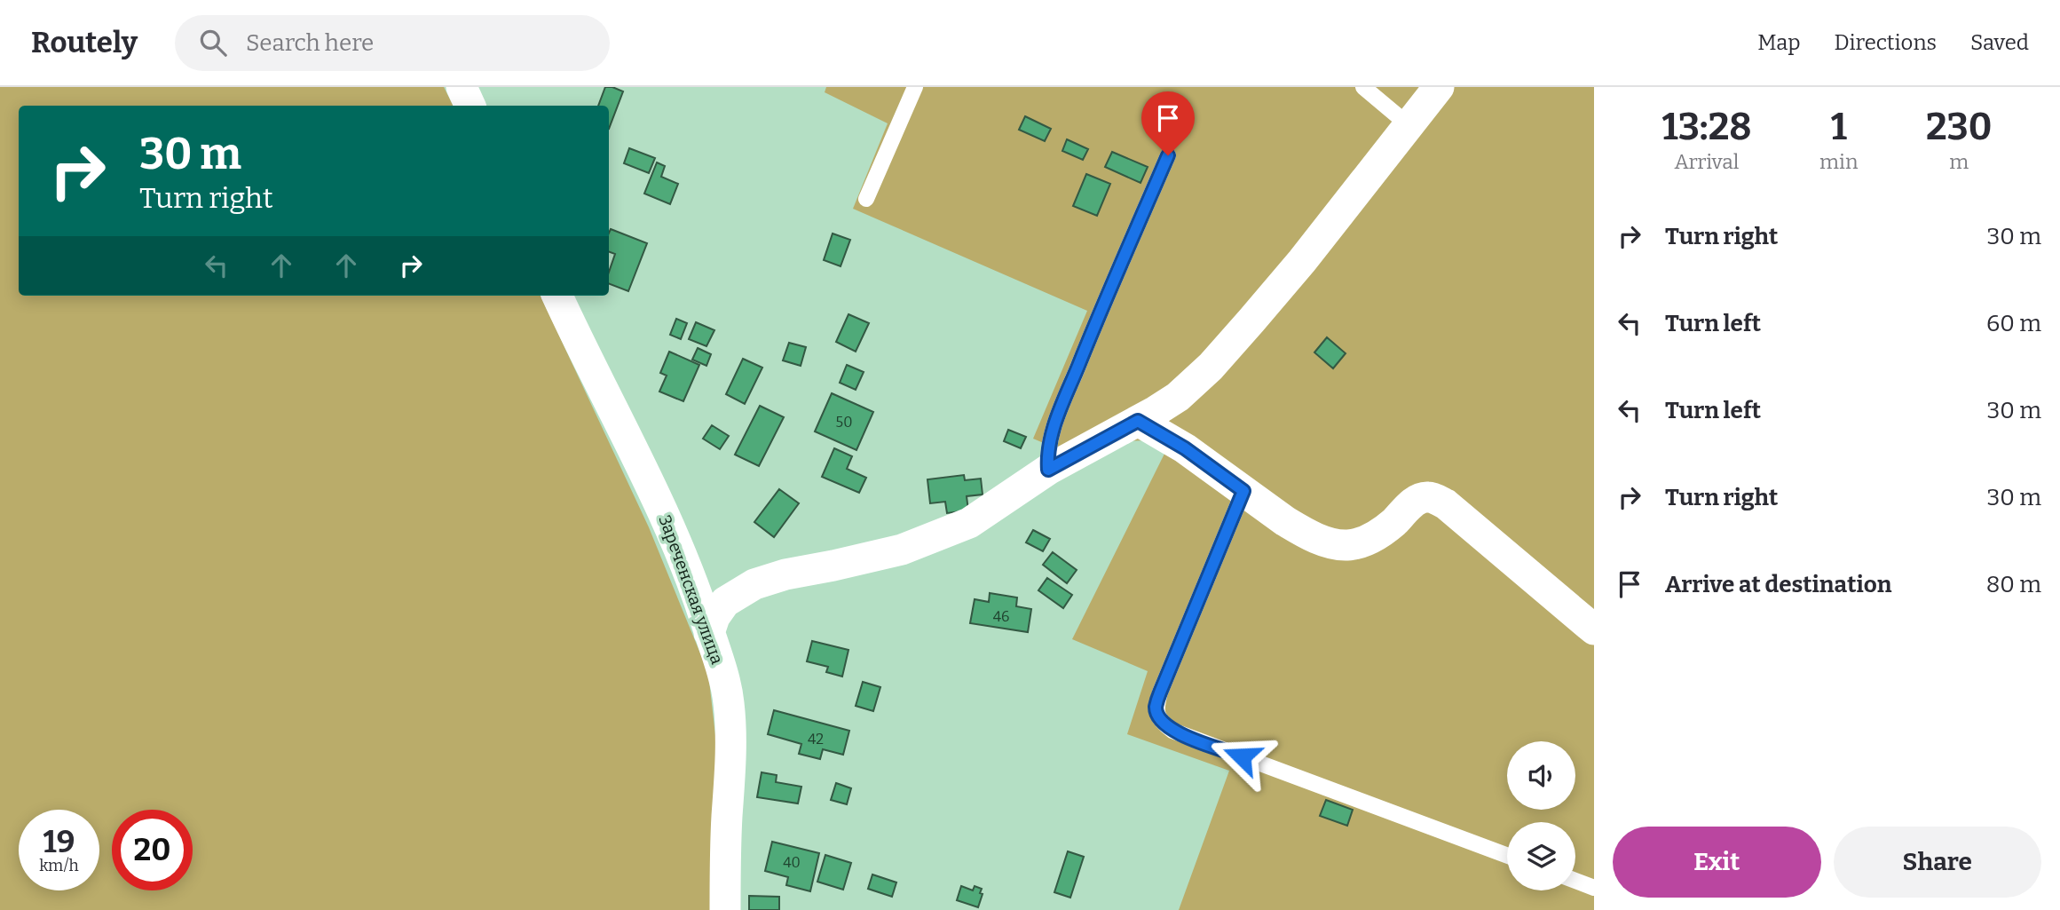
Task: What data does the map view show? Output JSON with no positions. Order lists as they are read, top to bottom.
{
  "streets": {
    "street": ["Зареченская улица"]
  },
  "house_numbers": [
    "50",
    "46",
    "42",
    "40"
  ],
  "page": {
    "header": "Routely",
    "search": "Search here",
    "nav": ["Map", "Directions", "Saved"],
    "eta": [
      "13:28",
      "Arrival",
      "1",
      "min",
      "230",
      "m"
    ],
    "turn": ["30 m", "Turn right"],
    "list": [
      {
        "name": "Turn right",
        "value": "30 m"
      },
      {
        "name": "Turn left",
        "value": "60 m"
      },
      {
        "name": "Turn left",
        "value": "30 m"
      },
      {
        "name": "Turn right",
        "value": "30 m"
      },
      {
        "name": "Arrive at destination",
        "value": "80 m"
      }
    ],
    "speed": "19 km/h",
    "limit": "20",
    "buttons": ["Exit", "Share"]
  }
}
